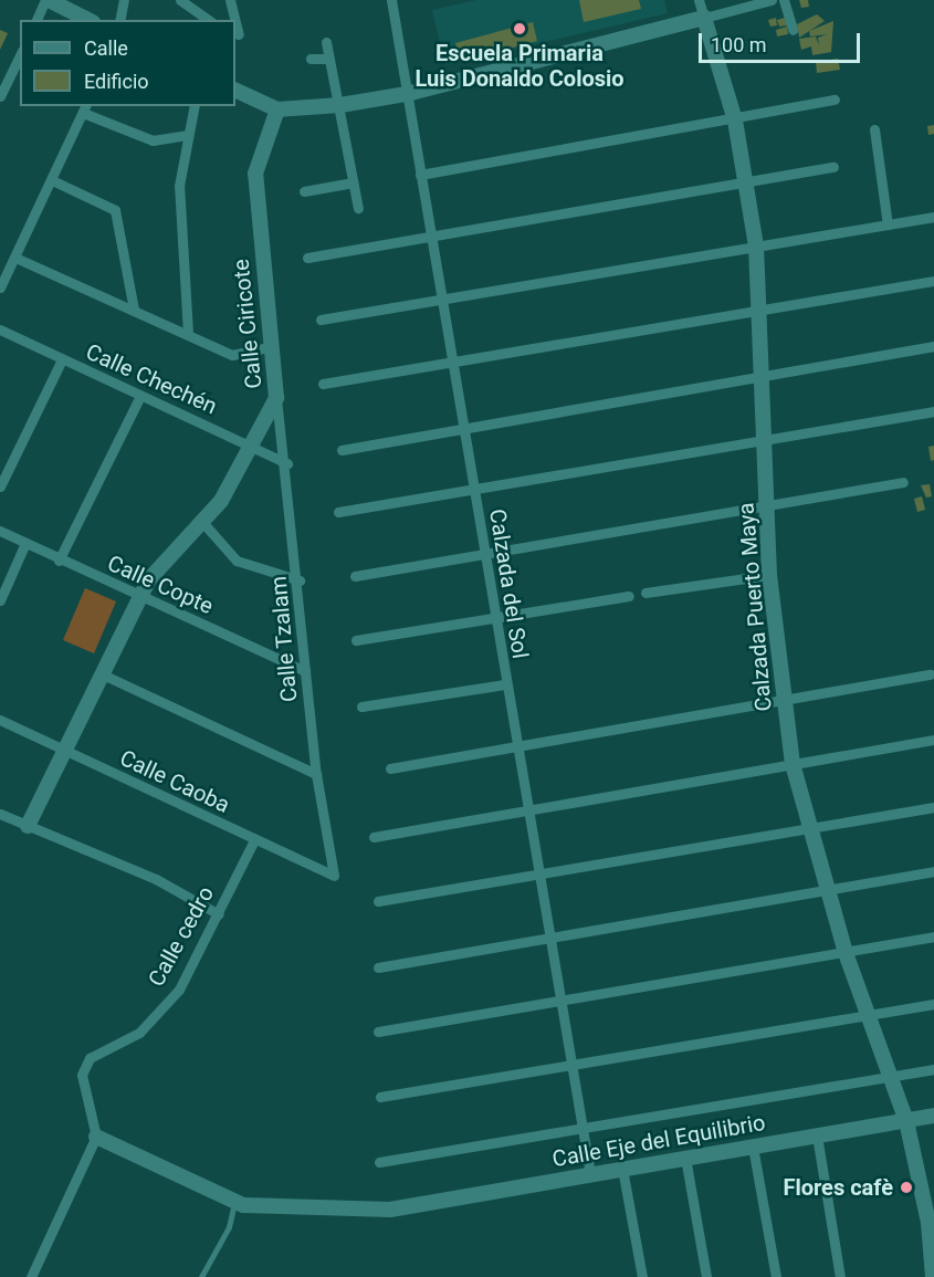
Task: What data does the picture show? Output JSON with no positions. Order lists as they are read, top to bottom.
{
  "streets": {
    "street": [
      "Calle Ciricote",
      "Calle Chechén",
      "Calzada del Sol",
      "Calle Copte",
      "Calzada Puerto Maya",
      "Calle Tzalam",
      "Calle Caoba",
      "Calle cedro",
      "Calle Eje del Equilibrio"
    ]
  },
  "crossings": [
    ["Calle Ciricote", "Calle Chechén"],
    ["Calle Ciricote", "Calle Copte"],
    ["Calle Ciricote", "Calle Tzalam"],
    ["Calle Ciricote", "Calle Caoba"],
    ["Calle Chechén", "Calle Tzalam"],
    ["Calzada del Sol", "Calle Eje del Equilibrio"],
    ["Calle Copte", "Calle Tzalam"],
    ["Calzada Puerto Maya", "Calle Eje del Equilibrio"],
    ["Calle Tzalam", "Calle Caoba"],
    ["Calle Caoba", "Calle cedro"]
  ],
  "places": ["Escuela Primaria Luis Donaldo Colosio", "Flores cafè"],
  "legend": ["Calle", "Edificio"],
  "scale_bar": "100 m"
}
